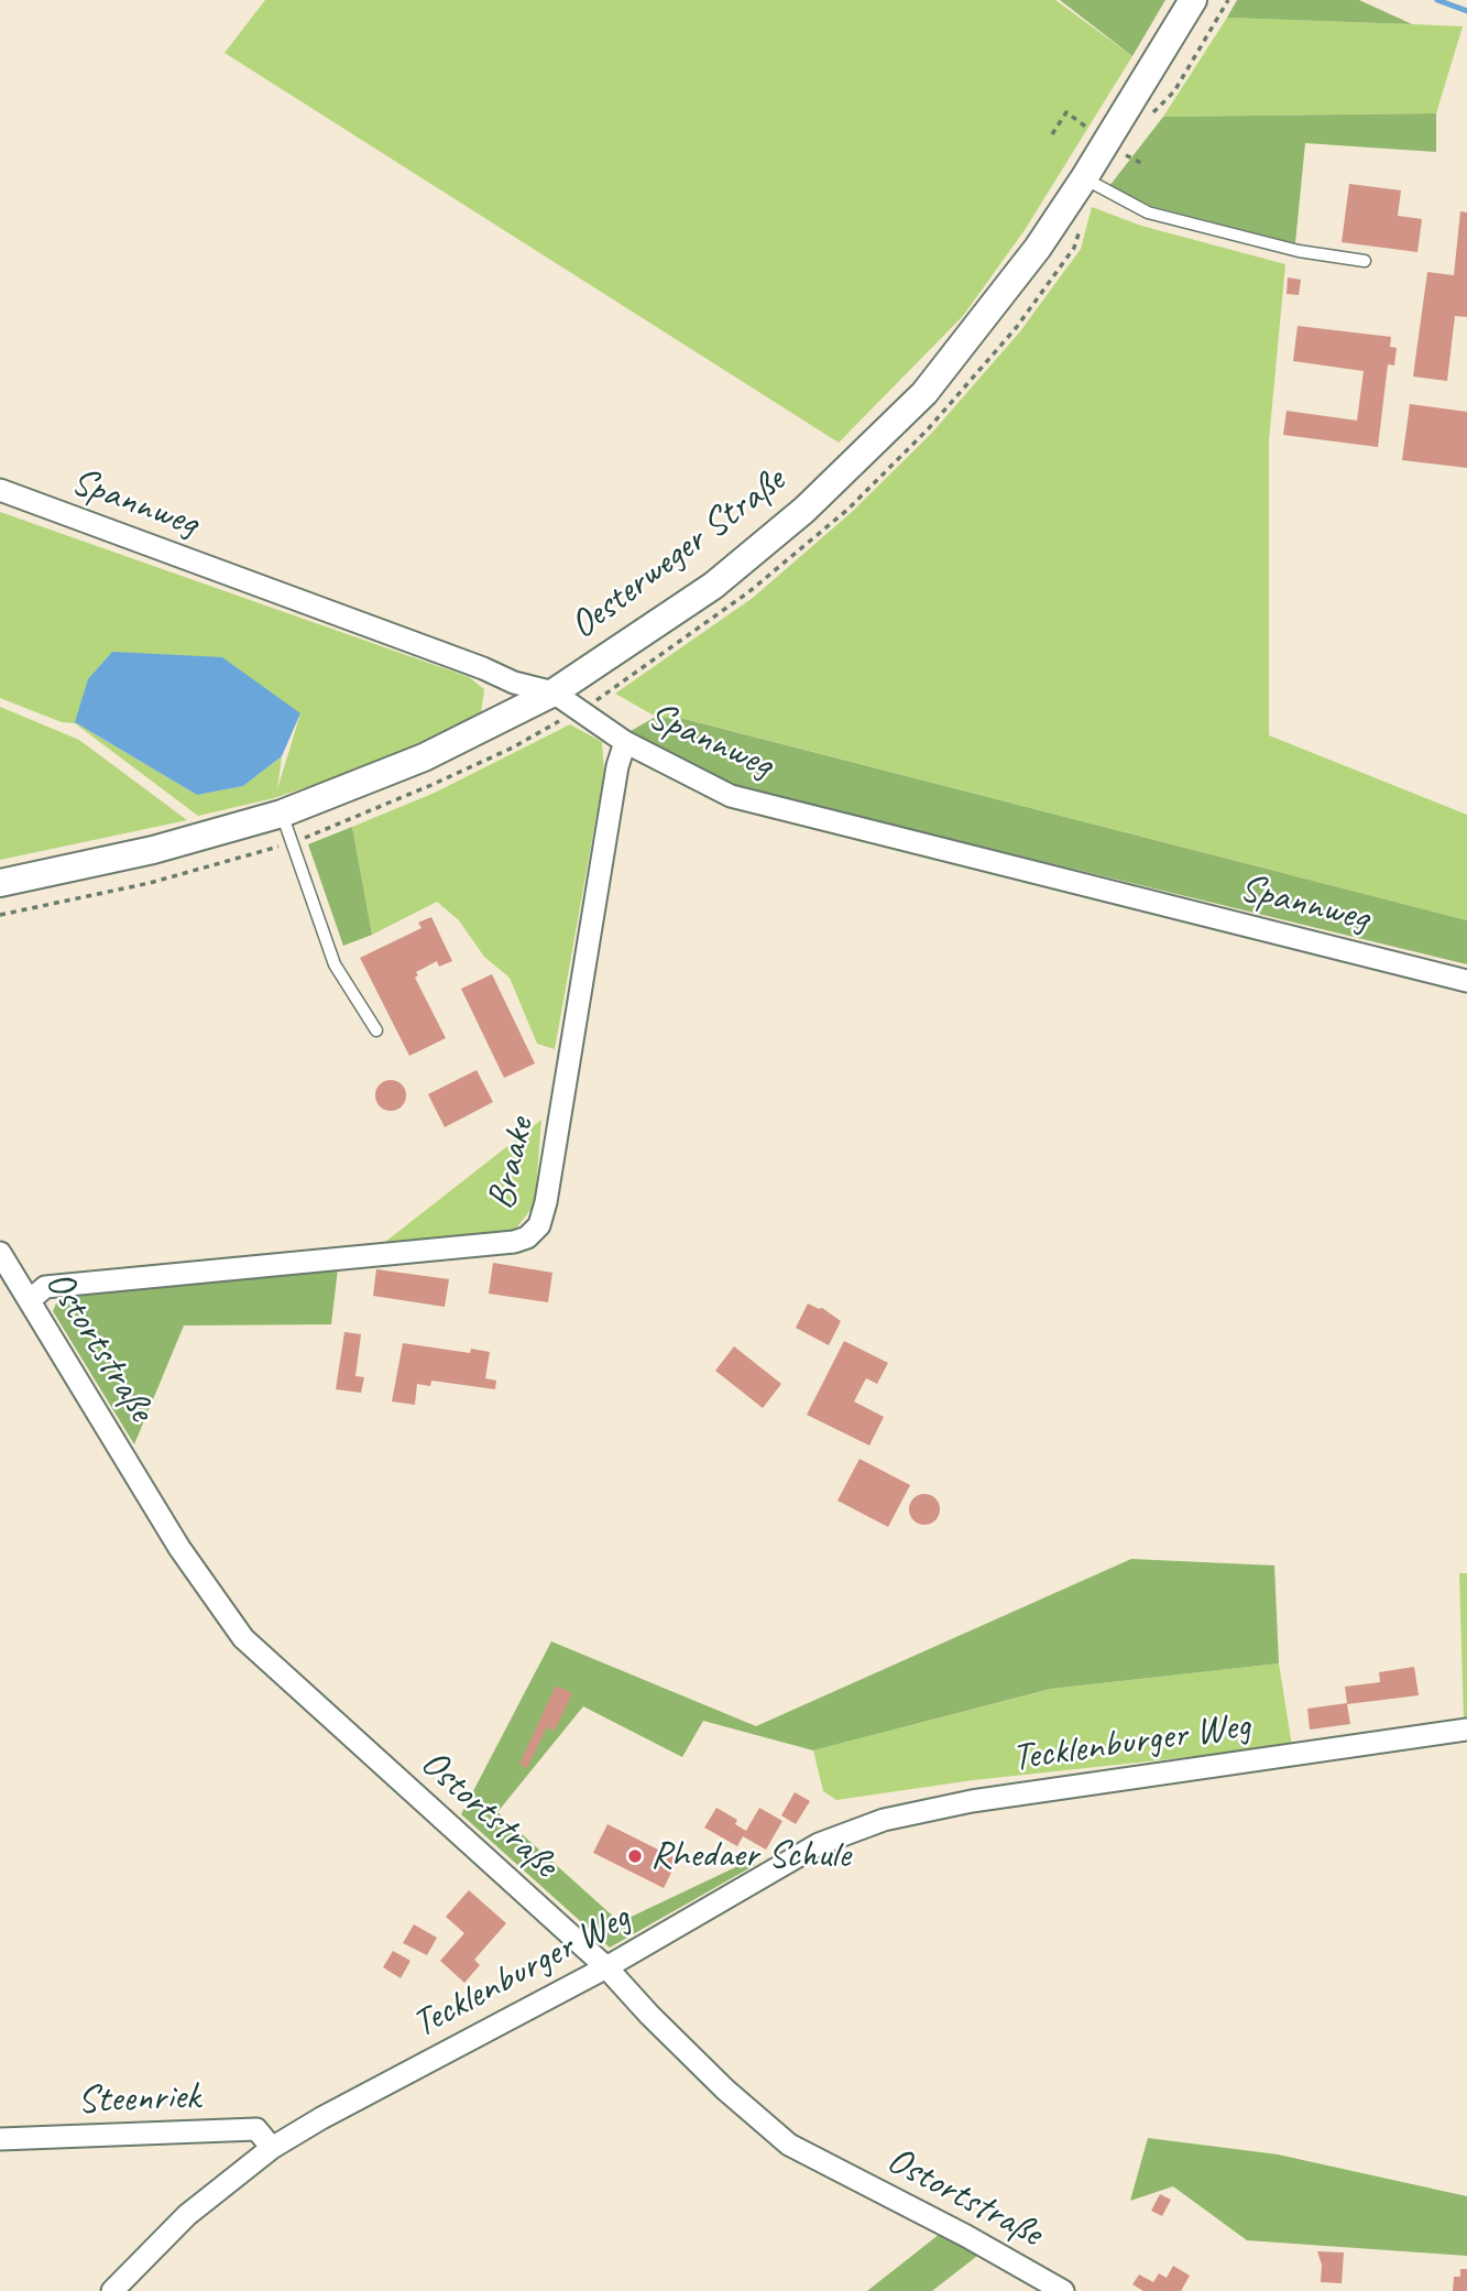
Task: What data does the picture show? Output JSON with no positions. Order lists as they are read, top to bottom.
{
  "streets": {
    "street": [
      "Spannweg",
      "Oesterweger Straße",
      "Braake",
      "Ostortstraße",
      "Tecklenburger Weg",
      "Steenriek"
    ]
  },
  "crossings": [
    ["Spannweg", "Oesterweger Straße"],
    ["Spannweg", "Braake"],
    ["Braake", "Ostortstraße"],
    ["Ostortstraße", "Tecklenburger Weg"],
    ["Tecklenburger Weg", "Steenriek"]
  ],
  "places": ["Rhedaer Schule"]
}
